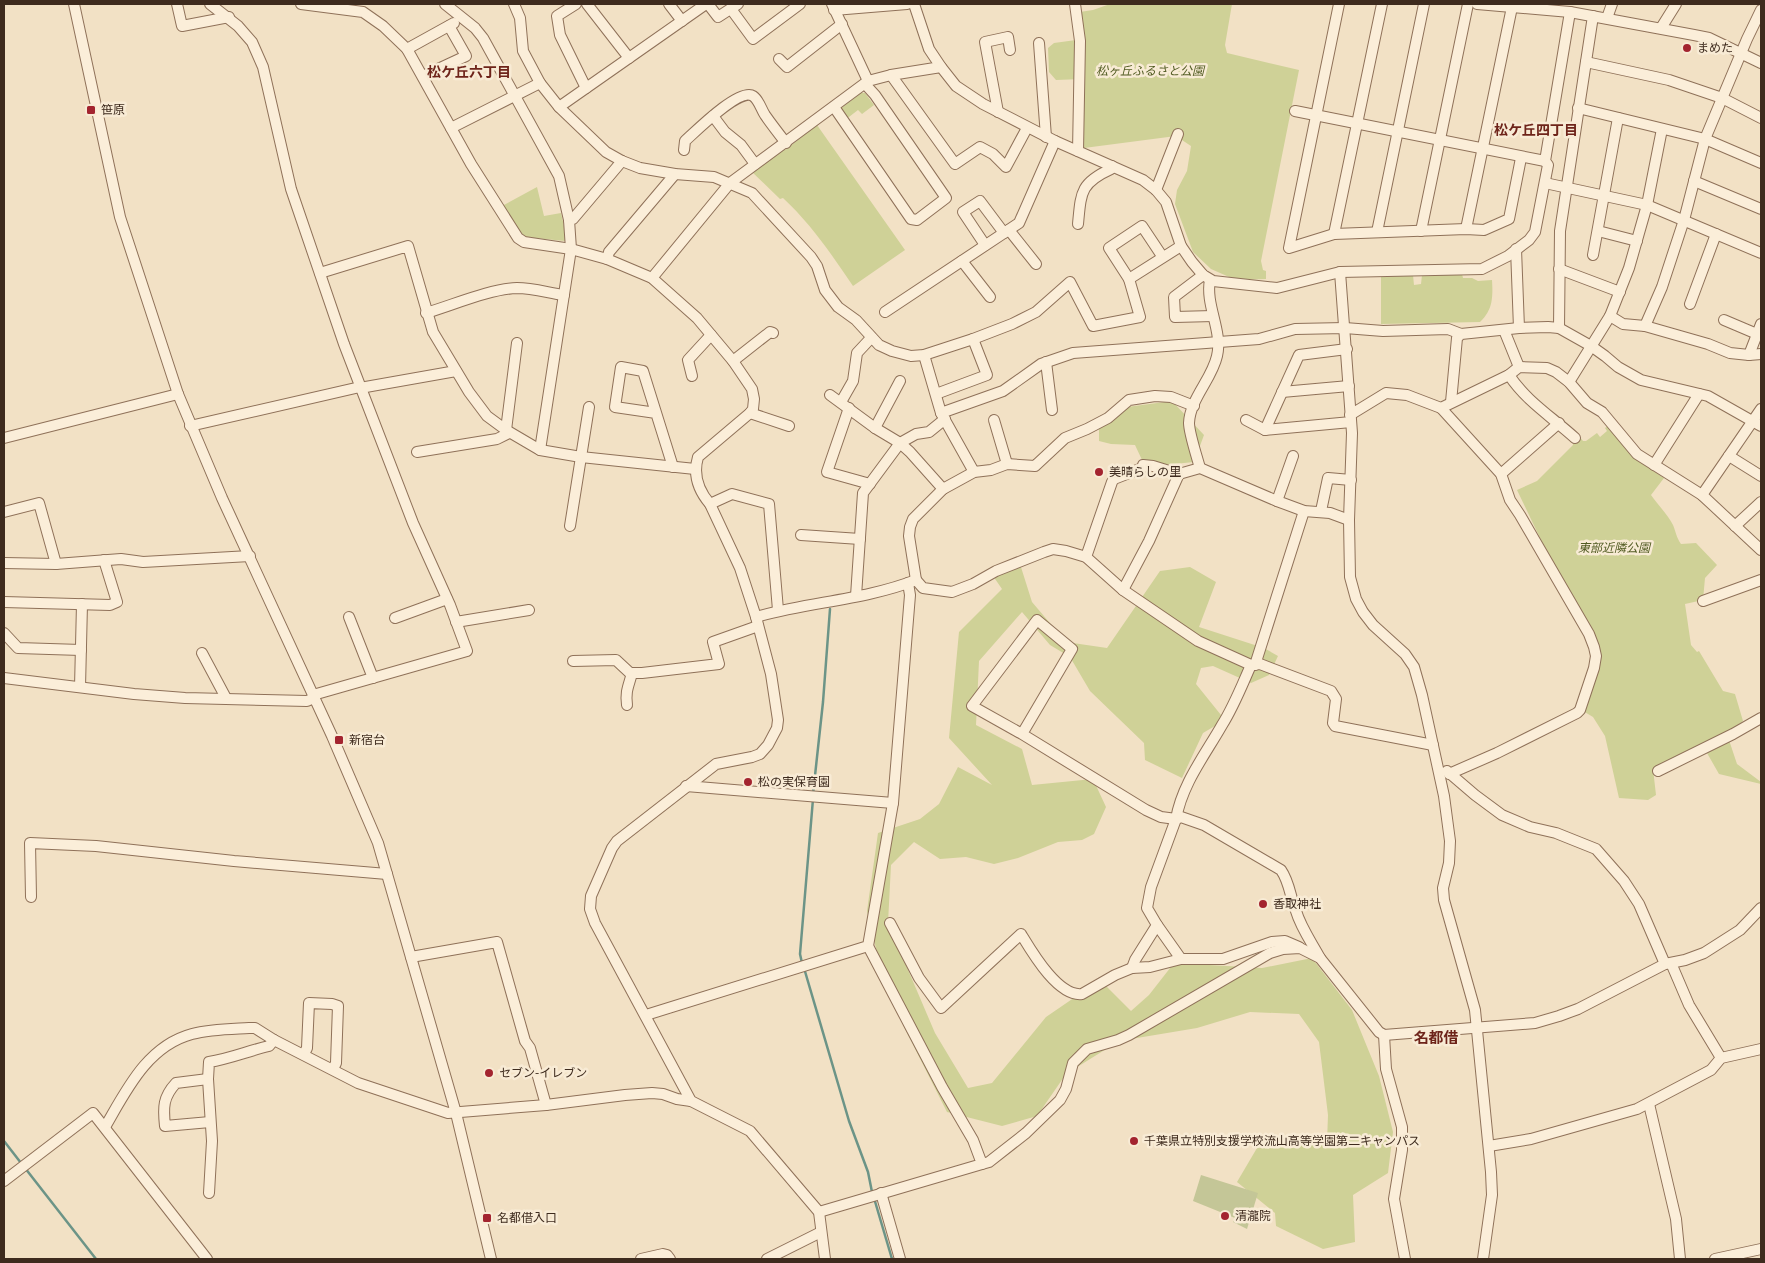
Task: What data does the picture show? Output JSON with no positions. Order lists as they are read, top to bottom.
{
  "districts": ["松ケ丘六丁目", "松ケ丘四丁目", "名都借"],
  "parks": ["松ヶ丘ふるさと公園", "東部近隣公園"],
  "places": {
    "other": [
      "まめた",
      "美晴らしの里",
      "松の実保育園",
      "香取神社",
      "セブン-イレブン",
      "千葉県立特別支援学校流山高等学園第二キャンパス",
      "清瀧院"
    ],
    "transit": ["笹原", "新宿台", "名都借入口"]
  }
}
